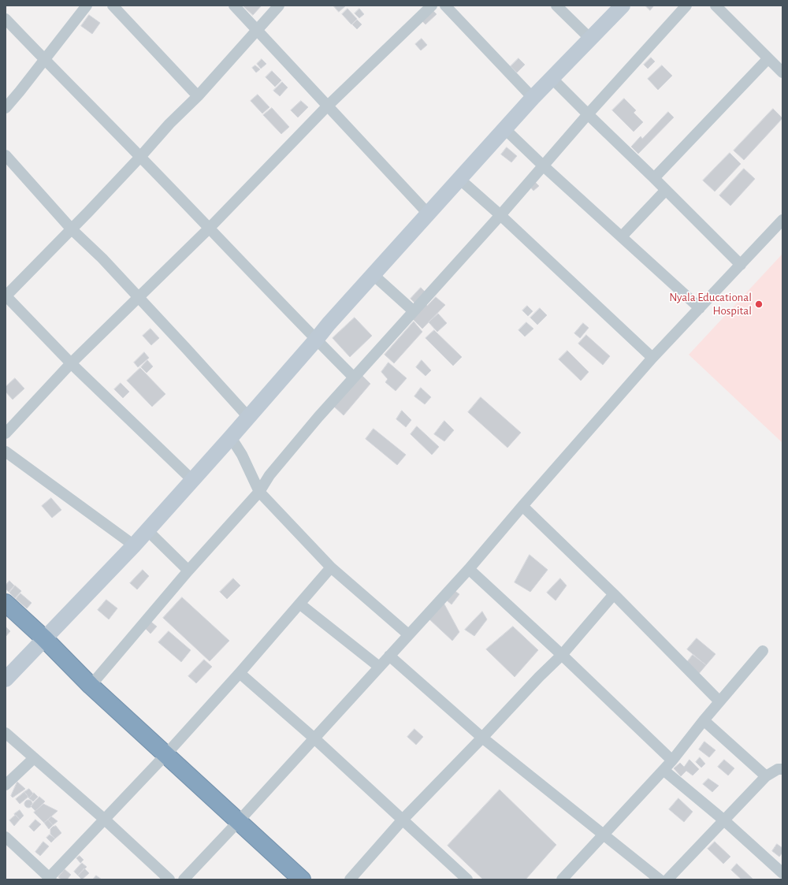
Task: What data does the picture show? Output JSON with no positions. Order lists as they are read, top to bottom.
{
  "places": ["Nyala Educational Hospital"]
}
